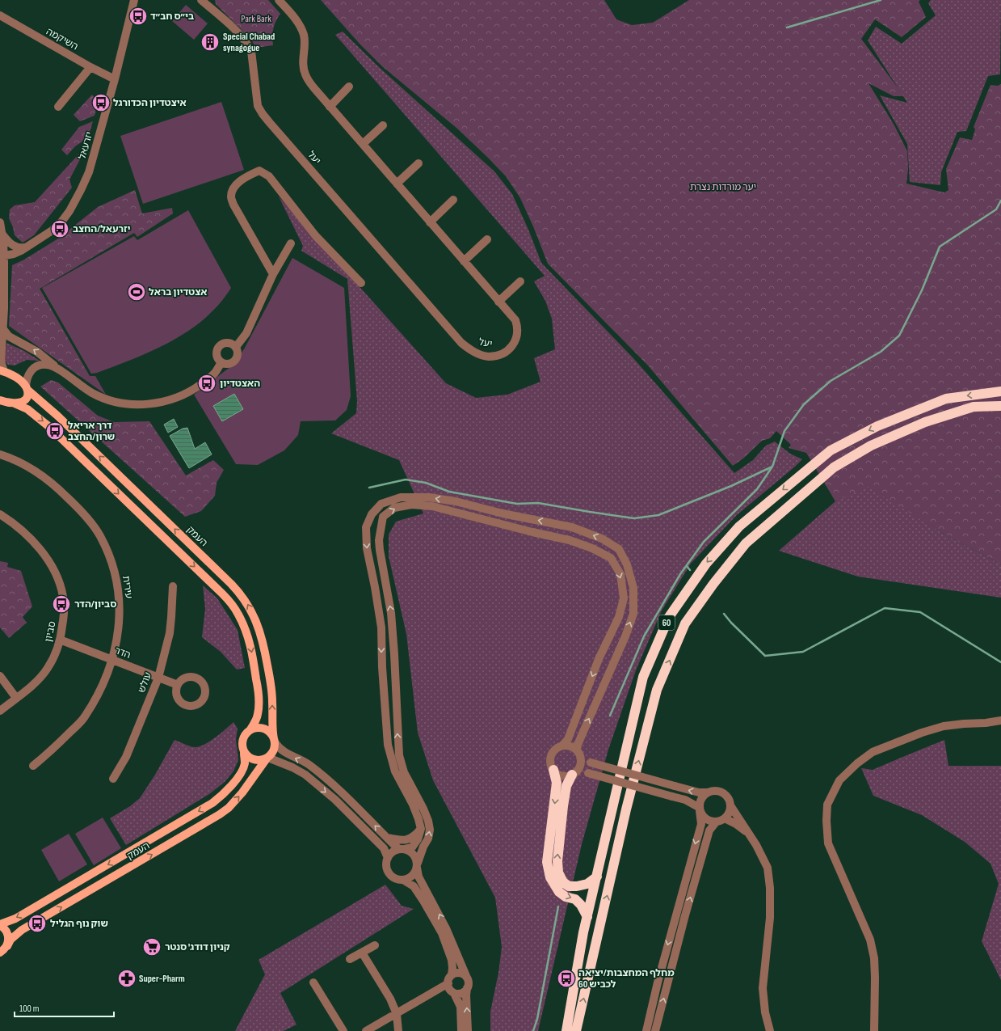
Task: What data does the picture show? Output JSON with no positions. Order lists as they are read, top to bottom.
{
  "streets": {
    "highway": ["60"],
    "main road": ["העמק"],
    "street": [
      "השיקמה",
      "יזרעאל",
      "יעל",
      "עירית",
      "סביון",
      "הדר",
      "עולש"
    ]
  },
  "crossings": [
    ["השיקמה", "יזרעאל"],
    ["עירית", "הדר"],
    ["סביון", "הדר"],
    ["הדר", "עולש"]
  ],
  "parks": ["Park Bark", "יער מורדות נצרת"],
  "places": {
    "bus stop": [
      "בי״ס חב״ד",
      "איצטדיון הכדורגל",
      "יזרעאל/החצב",
      "האצטדיון",
      "דרך אריאל שרון/החצב",
      "סביון/הדר",
      "שוק נוף הגליל",
      "מחלף המחצבות/יציאה לכביש 60"
    ],
    "building": ["Special Chabad synagogue"],
    "sports": ["אצטדיון בראל"],
    "supermarket": ["קניון דודג' סנטר"],
    "pharmacy": ["Super-Pharm"]
  },
  "scale_bar": "100 m"
}
